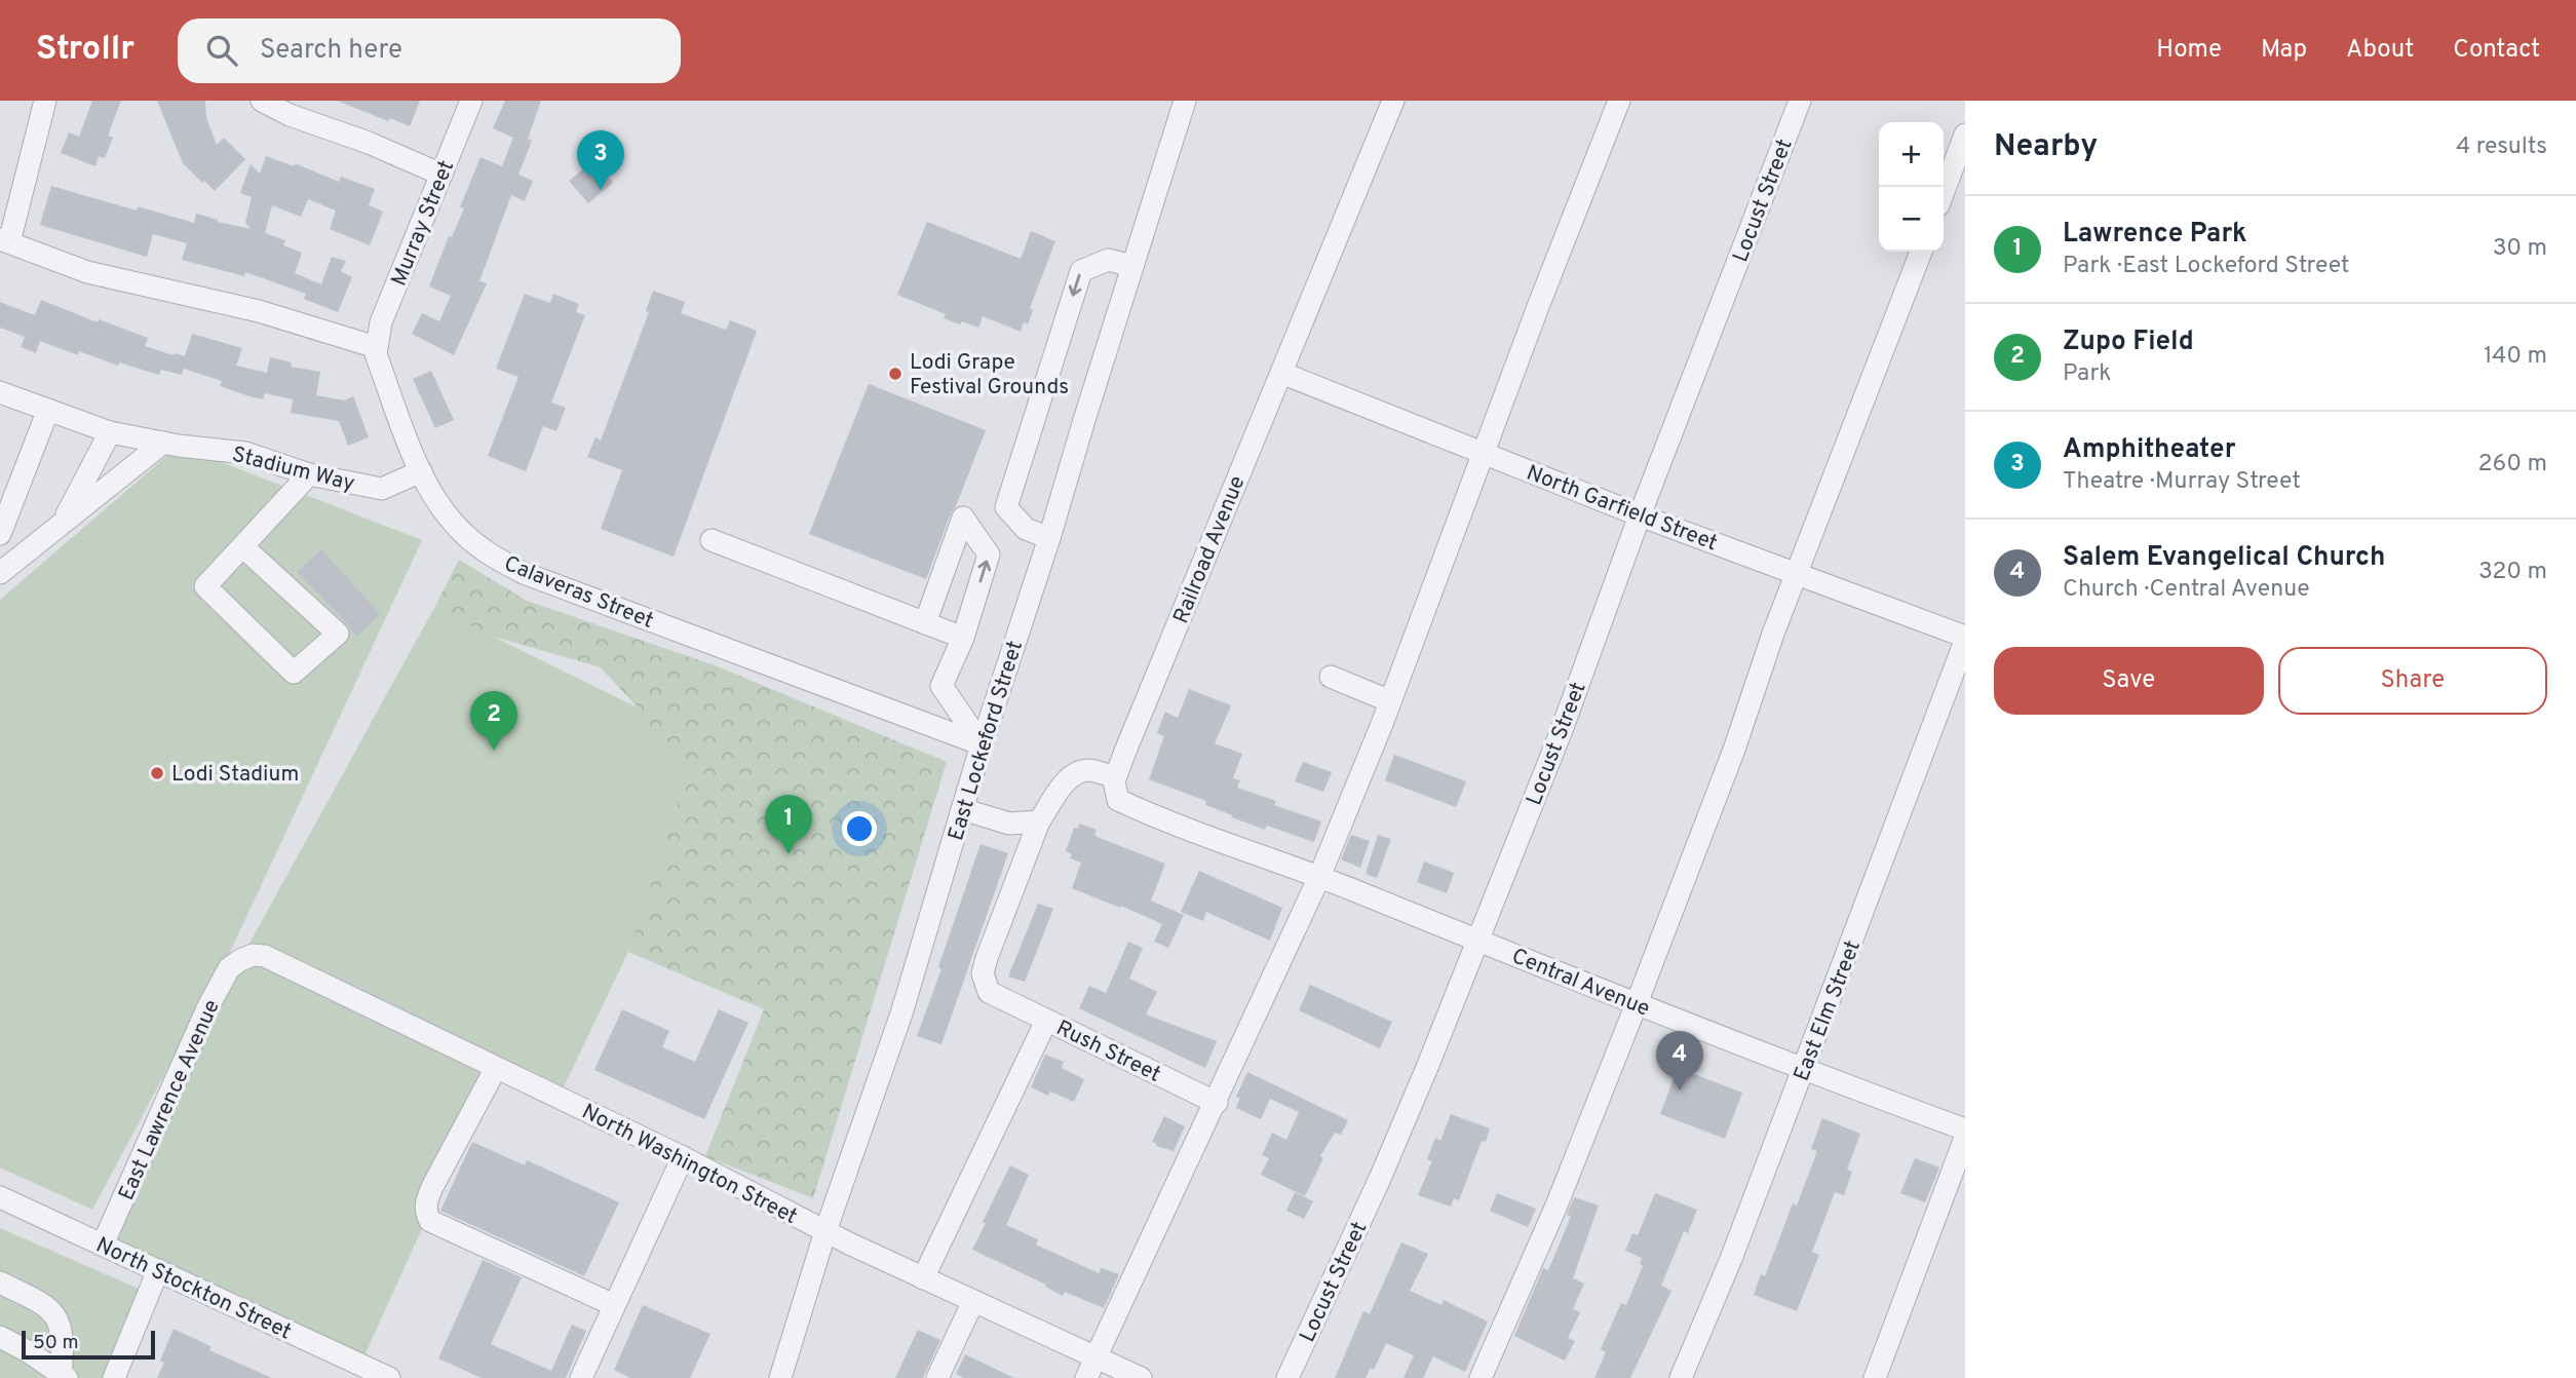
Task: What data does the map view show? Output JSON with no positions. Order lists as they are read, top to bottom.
{
  "streets": {
    "street": [
      "Locust Street",
      "Murray Street",
      "Stadium Way",
      "North Garfield Street",
      "Railroad Avenue",
      "Calaveras Street",
      "East Lockeford Street",
      "Central Avenue",
      "East Elm Street",
      "Rush Street",
      "East Lawrence Avenue",
      "North Washington Street",
      "North Stockton Street"
    ]
  },
  "crossings": [
    ["Locust Street", "North Garfield Street"],
    ["Locust Street", "Central Avenue"],
    ["Murray Street", "Calaveras Street"],
    ["Stadium Way", "Calaveras Street"],
    ["North Garfield Street", "Railroad Avenue"],
    ["North Garfield Street", "East Elm Street"],
    ["Calaveras Street", "East Lockeford Street"],
    ["East Lockeford Street", "North Washington Street"],
    ["Central Avenue", "East Elm Street"],
    ["East Lawrence Avenue", "North Washington Street"],
    ["East Lawrence Avenue", "North Stockton Street"]
  ],
  "places": ["Lodi Grape Festival Grounds", "Lodi Stadium"],
  "scale_bar": "50 m",
  "page": {
    "header": "Strollr",
    "search": "Search here",
    "nav": [
      "Home",
      "Map",
      "About",
      "Contact"
    ],
    "heading": ["Nearby", "4 results"],
    "map_buttons": ["+", "−"],
    "pins": [
      "3",
      "2",
      "1",
      "4"
    ],
    "list": [
      {
        "mark": "1",
        "name": "Lawrence Park",
        "note": "Park · East Lockeford Street",
        "value": "30 m"
      },
      {
        "mark": "2",
        "name": "Zupo Field",
        "note": "Park",
        "value": "140 m"
      },
      {
        "mark": "3",
        "name": "Amphitheater",
        "note": "Theatre · Murray Street",
        "value": "260 m"
      },
      {
        "mark": "4",
        "name": "Salem Evangelical Church",
        "note": "Church · Central Avenue",
        "value": "320 m"
      }
    ],
    "buttons": ["Save", "Share"],
    "scale": "50 m"
  }
}
